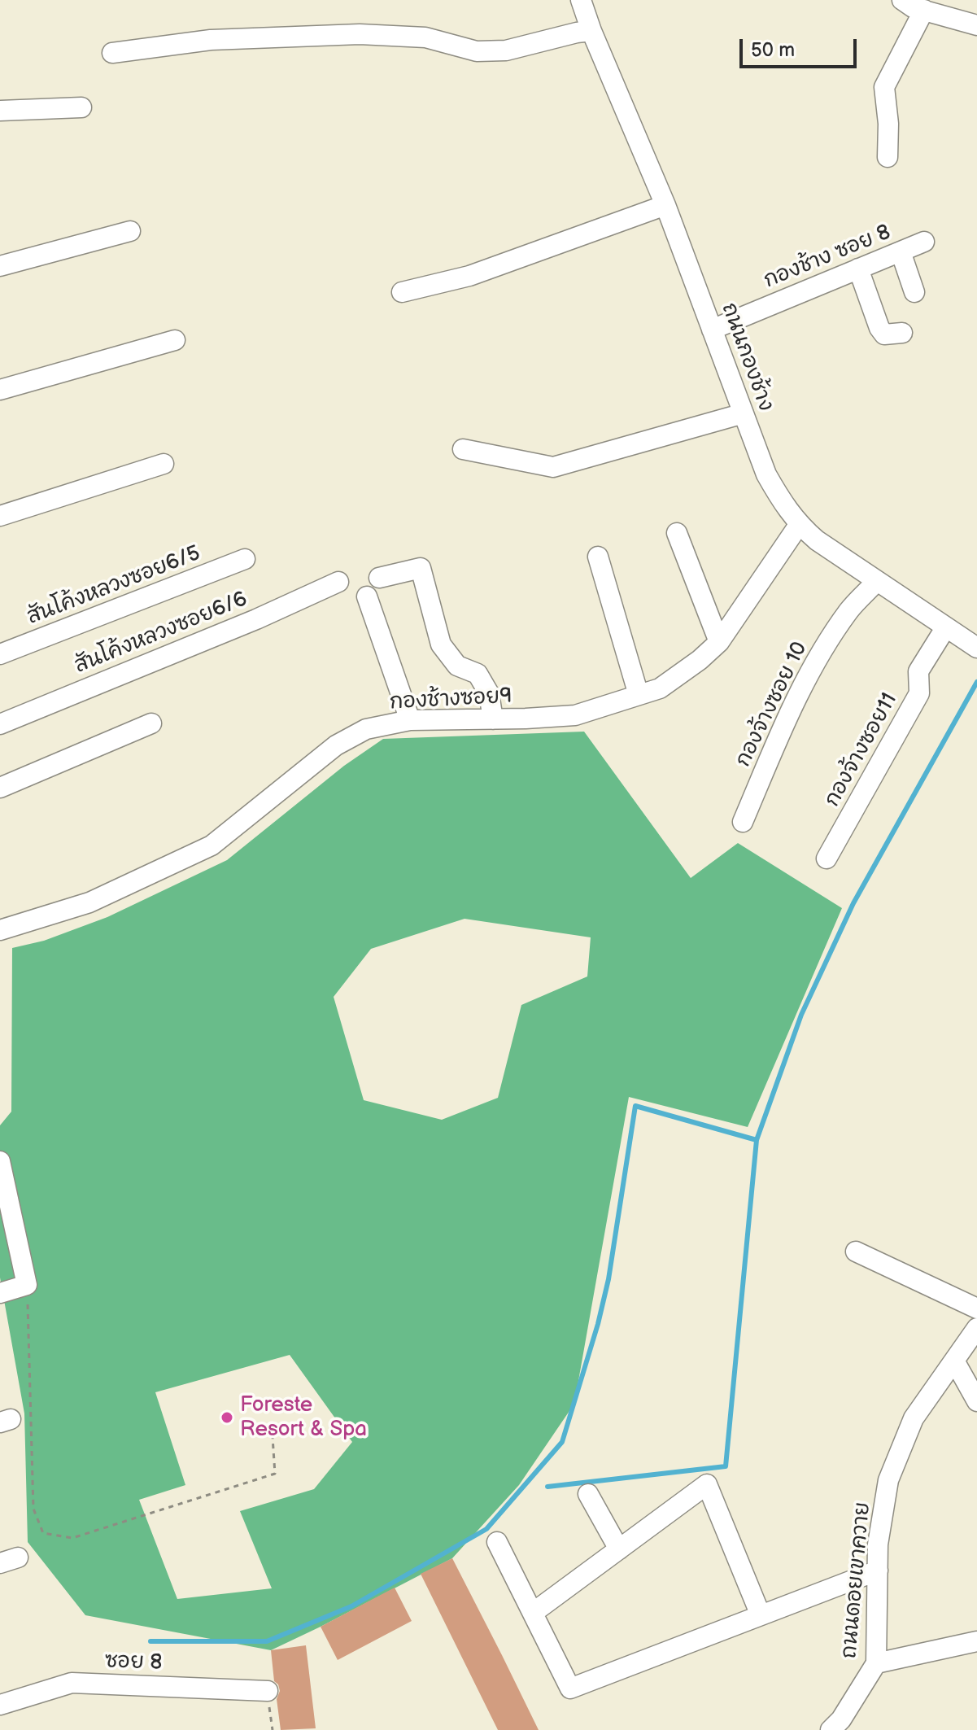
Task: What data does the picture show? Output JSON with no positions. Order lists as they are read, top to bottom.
{
  "streets": {
    "street": [
      "กองช้าง ซอย 8",
      "ถนนกองช้าง",
      "สันโค้งหลวงซอย6/5",
      "สันโค้งหลวงซอย6/6",
      "กองช้างซอย9",
      "กองจ้างซอย 10",
      "กองจ้างซอย11",
      "ถนนดอยเขาควาย",
      "ซอย 8"
    ]
  },
  "crossings": [
    ["กองช้าง ซอย 8", "ถนนกองช้าง"],
    ["ถนนกองช้าง", "กองช้างซอย9"],
    ["ถนนกองช้าง", "กองจ้างซอย 10"],
    ["ถนนกองช้าง", "กองจ้างซอย11"]
  ],
  "places": ["Foreste Resort & Spa"],
  "scale_bar": "50 m"
}
